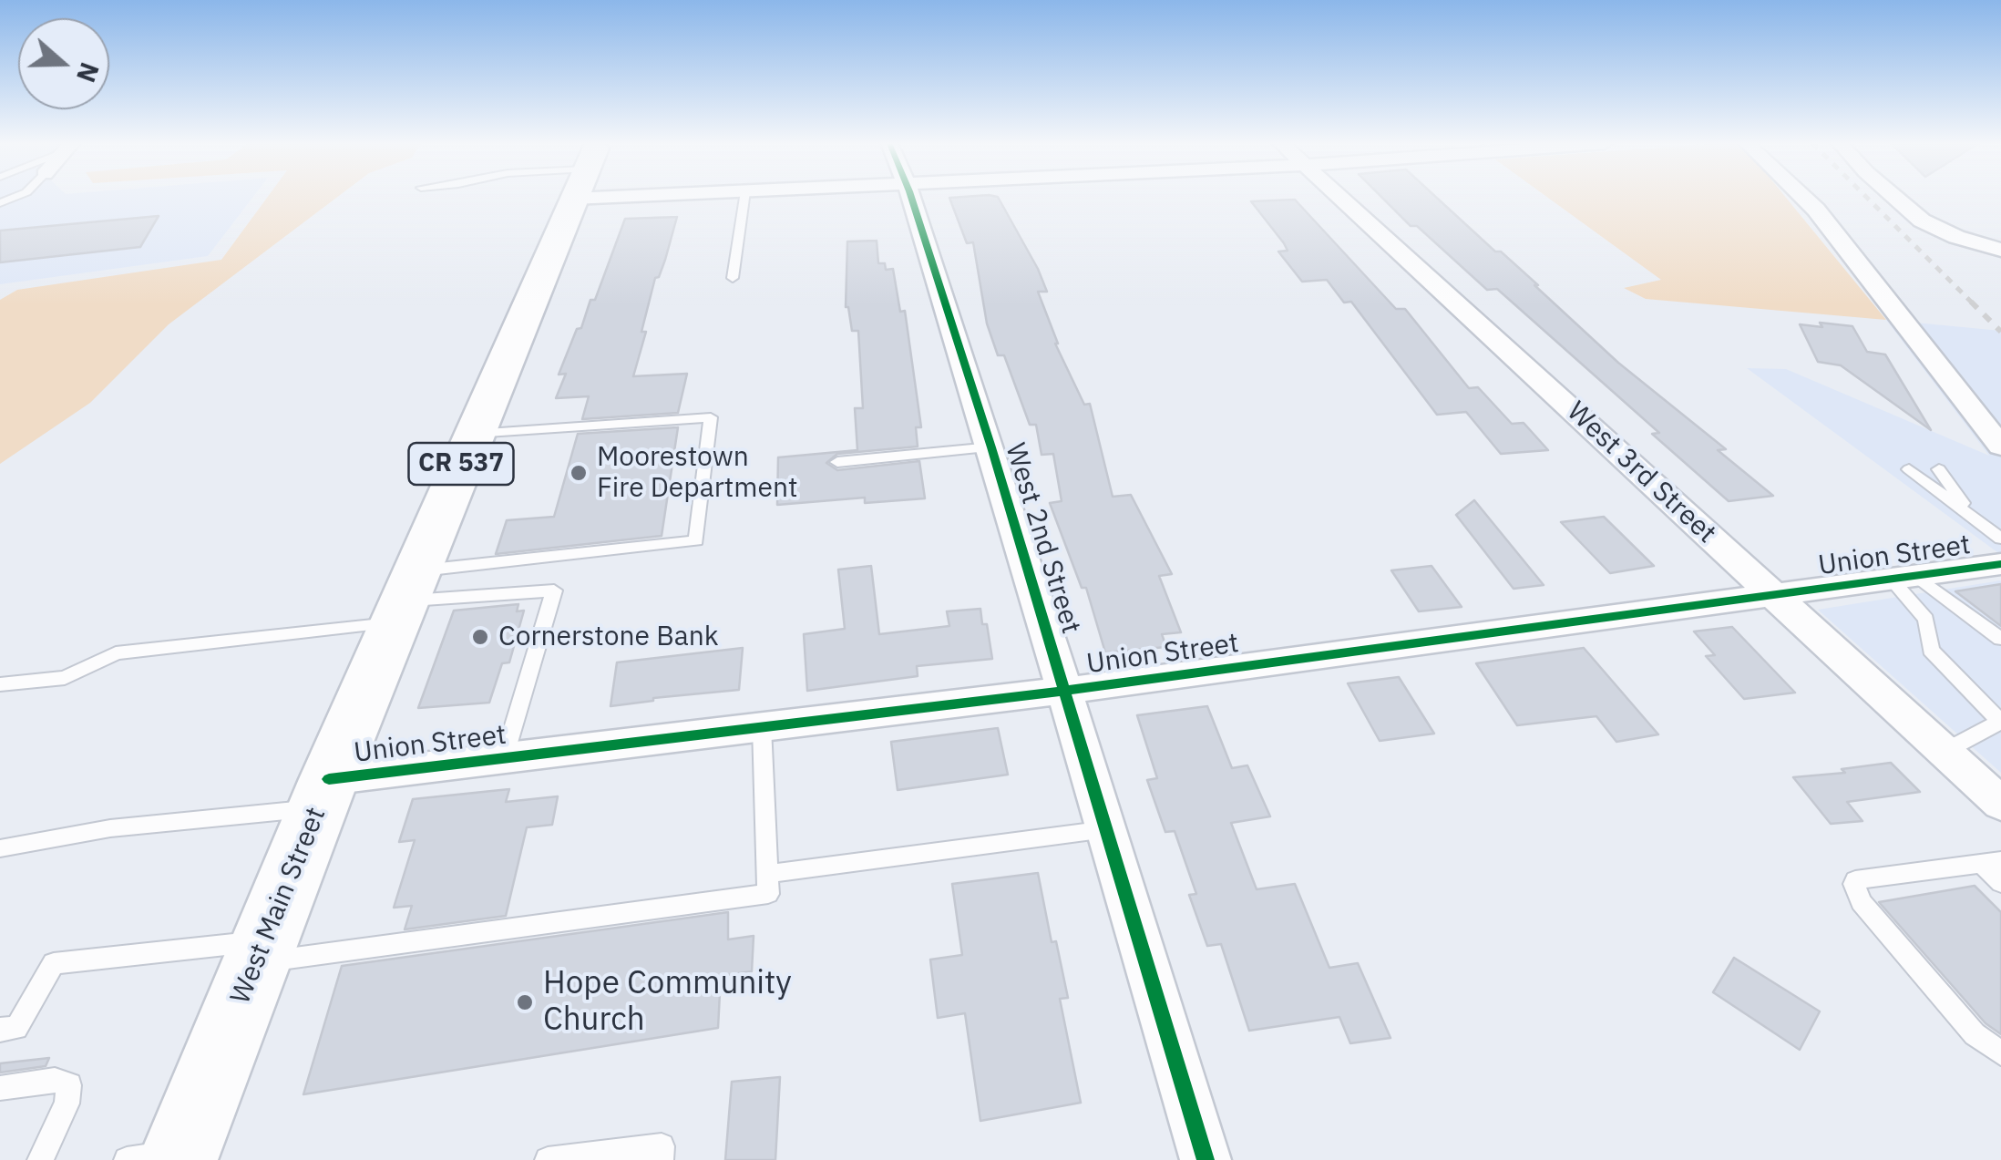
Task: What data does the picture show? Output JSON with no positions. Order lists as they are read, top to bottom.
{
  "streets": {
    "main road": ["CR 537", "West Main Street"],
    "street": ["West 3rd Street", "West 2nd Street", "Union Street"]
  },
  "crossings": [
    ["West 3rd Street", "Union Street"],
    ["West 2nd Street", "Union Street"],
    ["Union Street", "West Main Street"]
  ],
  "places": ["Moorestown Fire Department", "Cornerstone Bank", "Hope Community Church"],
  "north": "right"
}
